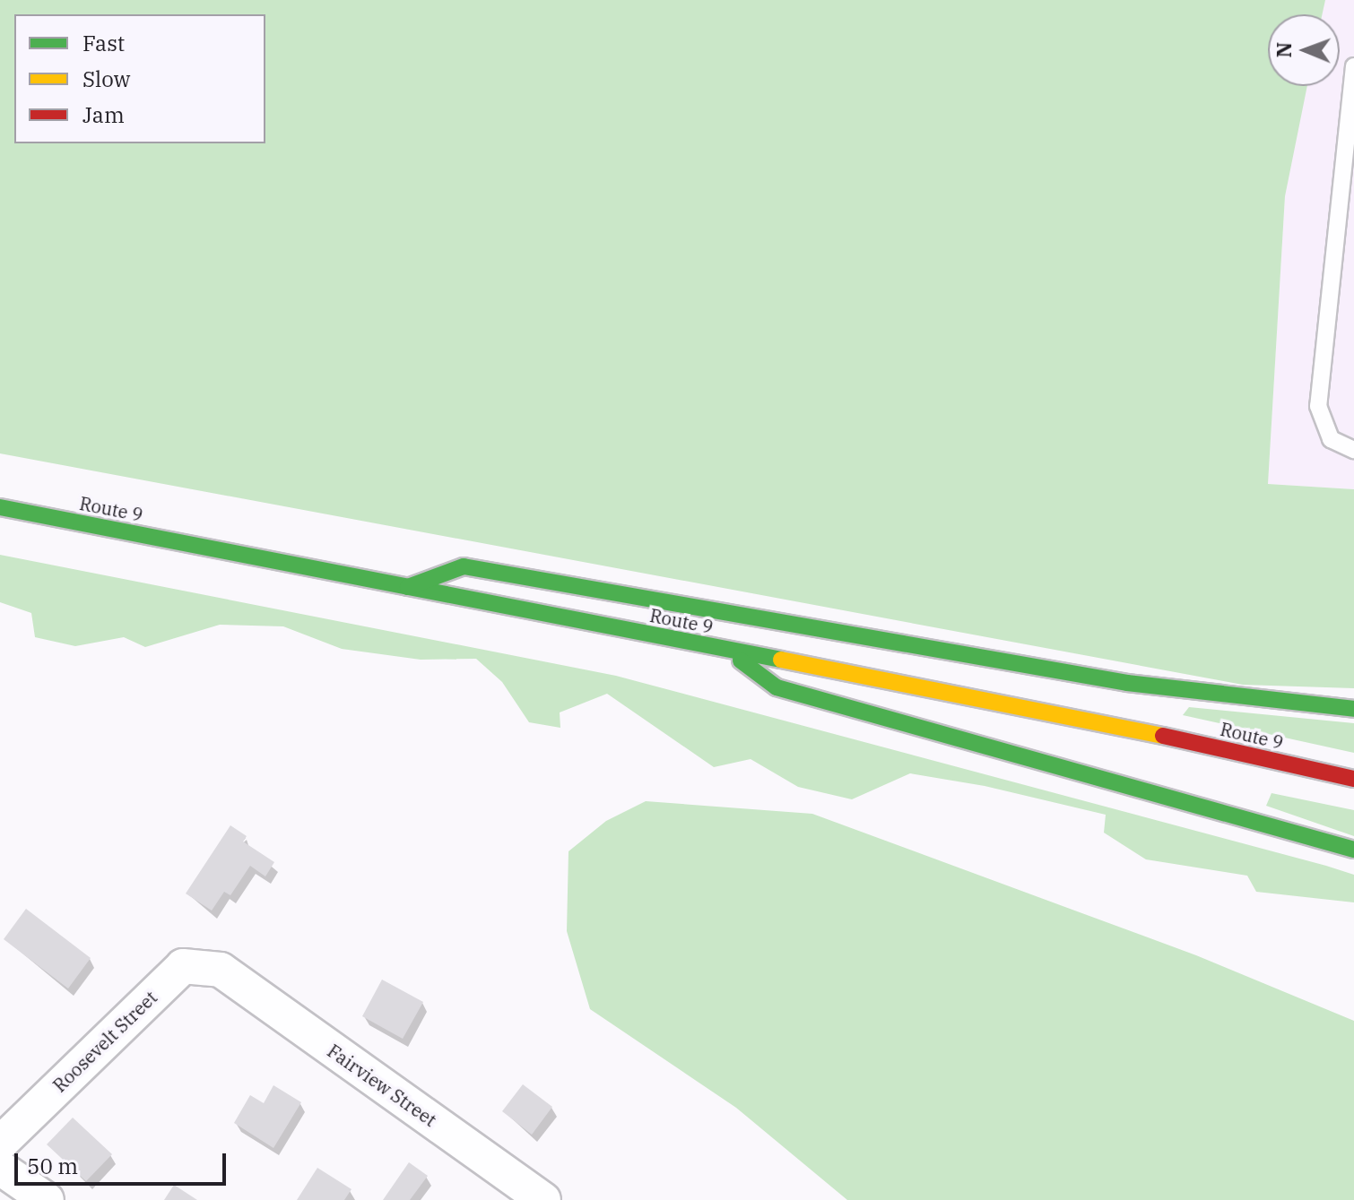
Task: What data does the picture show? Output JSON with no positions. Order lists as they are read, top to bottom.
{
  "streets": {
    "highway": ["Route 9"],
    "street": ["Roosevelt Street", "Fairview Street"]
  },
  "crossings": [
    ["Roosevelt Street", "Fairview Street"]
  ],
  "legend": ["Fast", "Slow", "Jam"],
  "scale_bar": "50 m",
  "north": "left"
}
